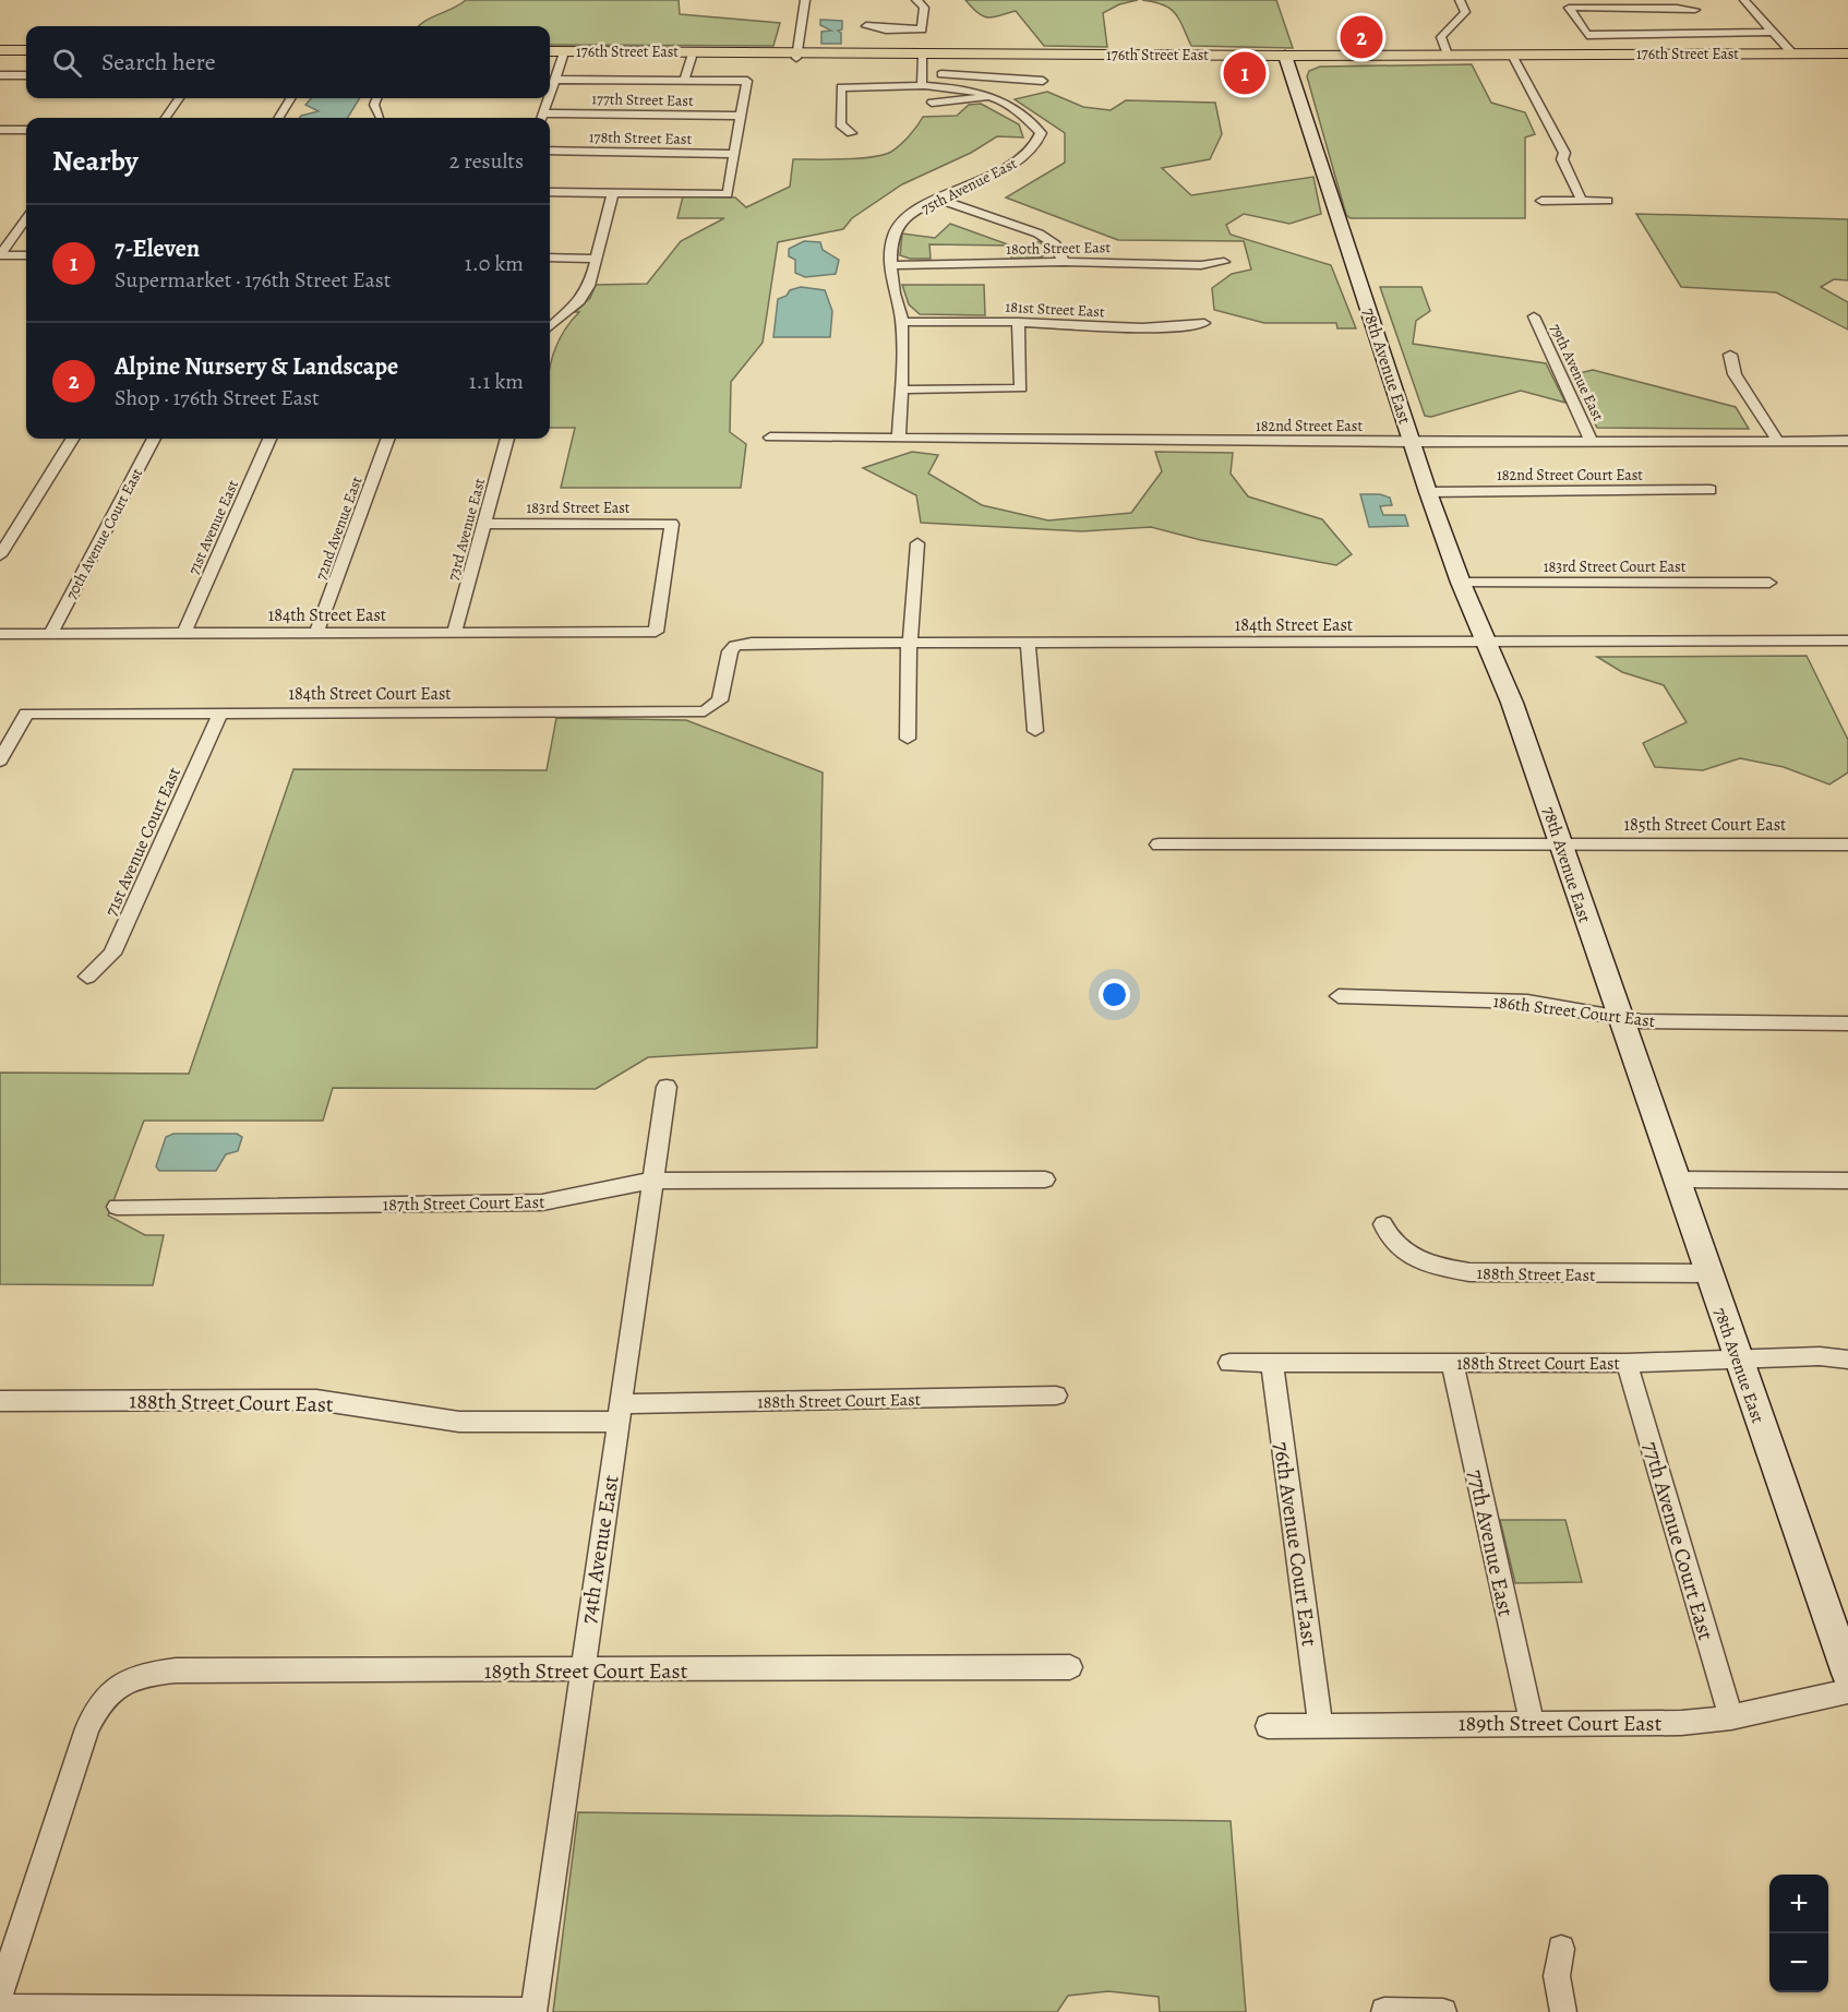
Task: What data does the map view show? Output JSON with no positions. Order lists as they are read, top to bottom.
{
  "streets": {
    "main road": ["176th Street East"],
    "street": [
      "177th Street East",
      "178th Street East",
      "75th Avenue East",
      "180th Street East",
      "181st Street East",
      "78th Avenue East",
      "79th Avenue East",
      "182nd Street East",
      "182nd Street Court East",
      "183rd Street East",
      "71st Avenue East",
      "72nd Avenue East",
      "73rd Avenue East",
      "70th Avenue Court East",
      "183rd Street Court East",
      "184th Street East",
      "184th Street Court East",
      "185th Street Court East",
      "71st Avenue Court East",
      "186th Street Court East",
      "187th Street Court East",
      "188th Street East",
      "188th Street Court East",
      "77th Avenue Court East",
      "77th Avenue East",
      "76th Avenue Court East",
      "74th Avenue East",
      "189th Street Court East"
    ]
  },
  "crossings": [
    ["176th Street East", "78th Avenue East"],
    ["75th Avenue East", "180th Street East"],
    ["75th Avenue East", "181st Street East"],
    ["75th Avenue East", "182nd Street East"],
    ["78th Avenue East", "182nd Street East"],
    ["78th Avenue East", "182nd Street Court East"],
    ["78th Avenue East", "183rd Street Court East"],
    ["78th Avenue East", "184th Street East"],
    ["78th Avenue East", "185th Street Court East"],
    ["78th Avenue East", "186th Street Court East"],
    ["78th Avenue East", "188th Street East"],
    ["78th Avenue East", "188th Street Court East"],
    ["79th Avenue East", "182nd Street East"],
    ["183rd Street East", "73rd Avenue East"],
    ["183rd Street East", "184th Street East"],
    ["71st Avenue East", "184th Street East"],
    ["72nd Avenue East", "184th Street East"],
    ["73rd Avenue East", "184th Street East"],
    ["70th Avenue Court East", "184th Street East"],
    ["184th Street East", "184th Street Court East"],
    ["184th Street Court East", "71st Avenue Court East"],
    ["187th Street Court East", "74th Avenue East"],
    ["188th Street Court East", "77th Avenue Court East"],
    ["188th Street Court East", "77th Avenue East"],
    ["188th Street Court East", "76th Avenue Court East"],
    ["188th Street Court East", "74th Avenue East"],
    ["77th Avenue Court East", "189th Street Court East"],
    ["77th Avenue East", "189th Street Court East"],
    ["76th Avenue Court East", "189th Street Court East"],
    ["74th Avenue East", "189th Street Court East"]
  ],
  "page": {
    "pins": ["2", "1"],
    "search": "Search here",
    "heading": ["Nearby", "2 results"],
    "list": [
      {
        "mark": "1",
        "name": "7-Eleven",
        "note": "Supermarket · 176th Street East",
        "value": "1.0 km"
      },
      {
        "mark": "2",
        "name": "Alpine Nursery & Landscape",
        "note": "Shop · 176th Street East",
        "value": "1.1 km"
      }
    ],
    "map_buttons": ["+", "−"]
  }
}
